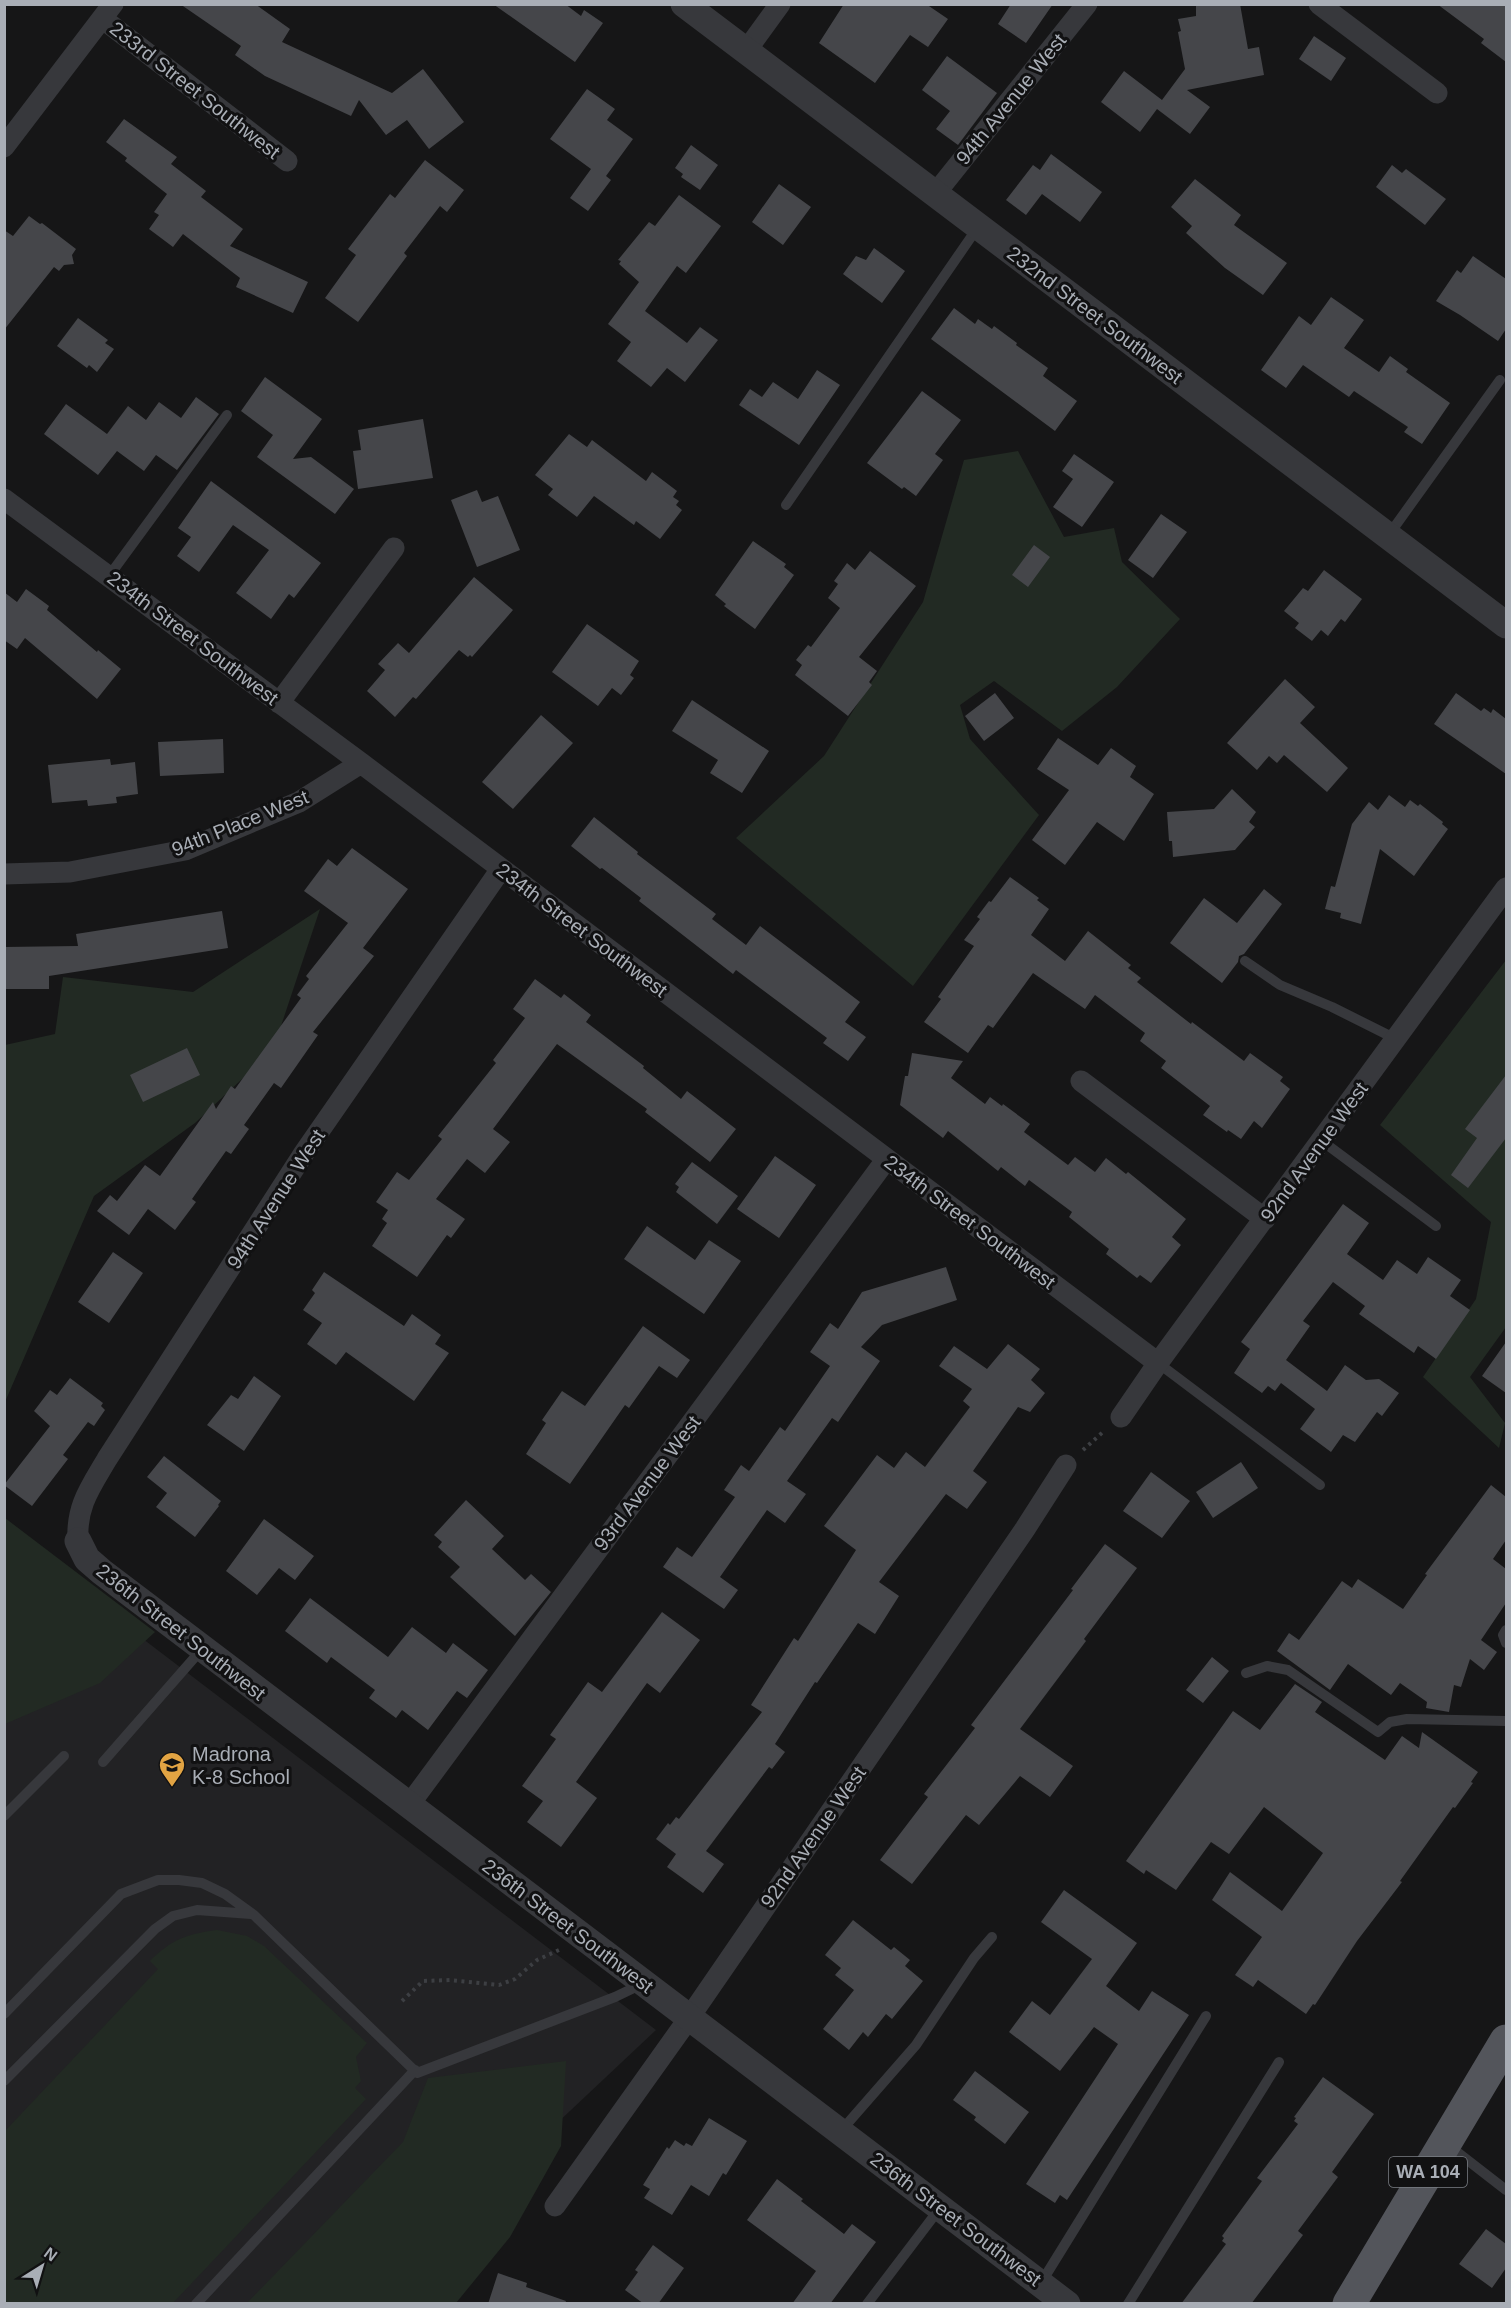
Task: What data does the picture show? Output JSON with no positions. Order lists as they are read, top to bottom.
{
  "streets": {
    "main road": ["WA 104"],
    "street": [
      "233rd Street Southwest",
      "94th Avenue West",
      "232nd Street Southwest",
      "234th Street Southwest",
      "94th Place West",
      "92nd Avenue West",
      "93rd Avenue West",
      "236th Street Southwest"
    ]
  },
  "crossings": [
    ["94th Avenue West", "232nd Street Southwest"],
    ["94th Avenue West", "234th Street Southwest"],
    ["94th Avenue West", "236th Street Southwest"],
    ["234th Street Southwest", "94th Place West"],
    ["234th Street Southwest", "92nd Avenue West"],
    ["234th Street Southwest", "93rd Avenue West"],
    ["92nd Avenue West", "236th Street Southwest"],
    ["93rd Avenue West", "236th Street Southwest"]
  ],
  "places": {
    "school or university": ["Madrona K-8 School"]
  },
  "north": "top right"
}
